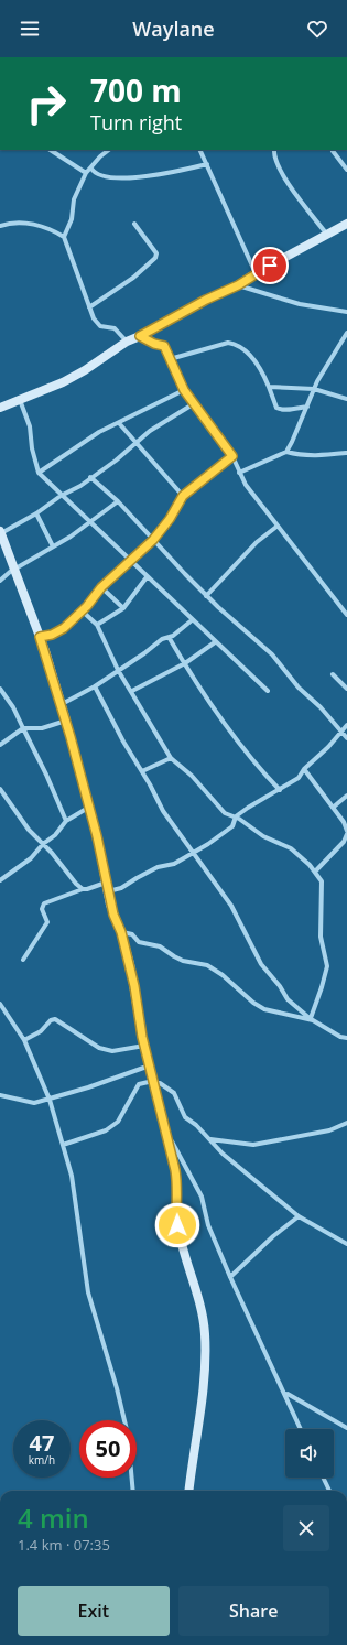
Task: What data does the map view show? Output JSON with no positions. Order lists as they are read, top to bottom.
{
  "page": {
    "header": "Waylane",
    "turn": ["700 m", "Turn right"],
    "speed": "47 km/h",
    "limit": "50",
    "heading": ["4 min", "1.4 km · 07:35"],
    "buttons": ["Exit", "Share"]
  }
}
